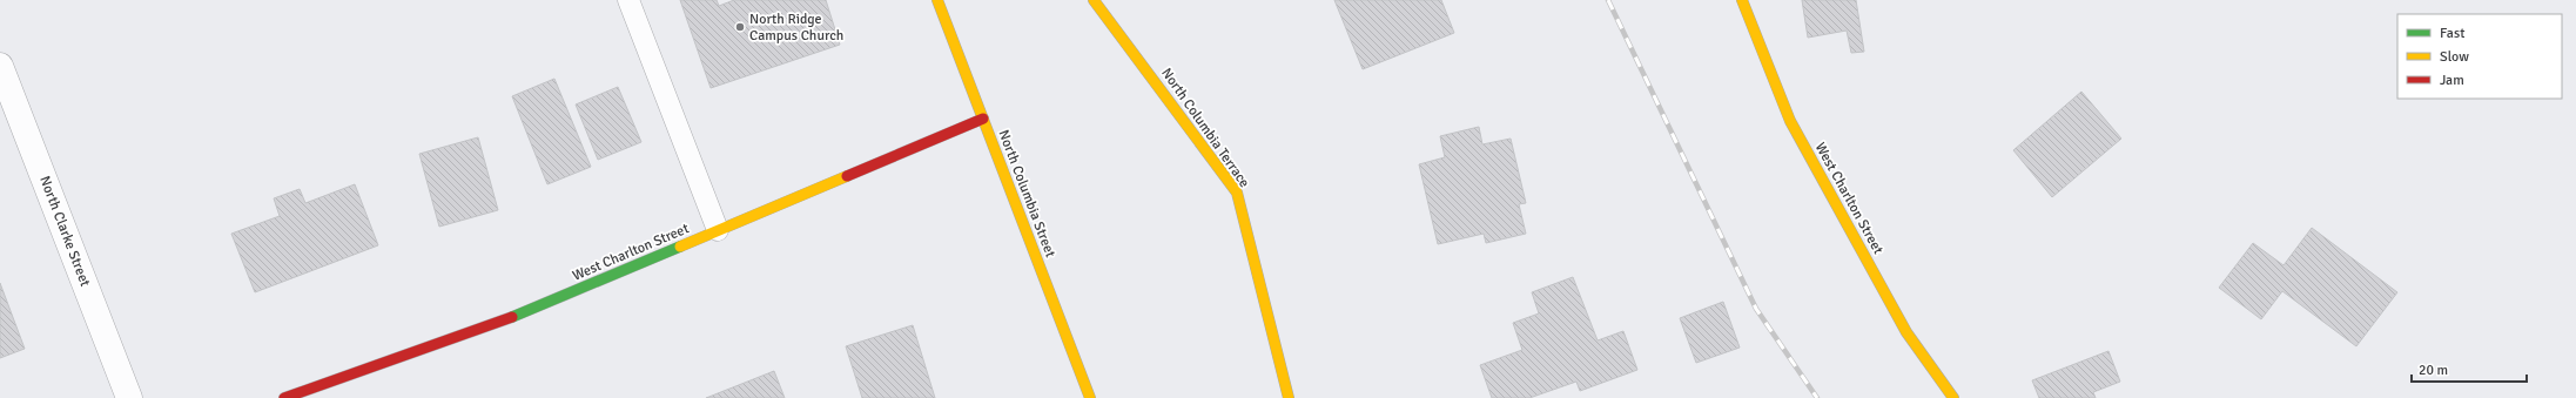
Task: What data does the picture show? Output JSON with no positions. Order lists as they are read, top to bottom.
{
  "streets": {
    "street": [
      "North Columbia Terrace",
      "North Columbia Street",
      "West Charlton Street",
      "North Clarke Street"
    ]
  },
  "crossings": [
    ["North Columbia Street", "West Charlton Street"]
  ],
  "places": ["North Ridge Campus Church"],
  "legend": ["Fast", "Slow", "Jam"],
  "scale_bar": "20 m"
}
